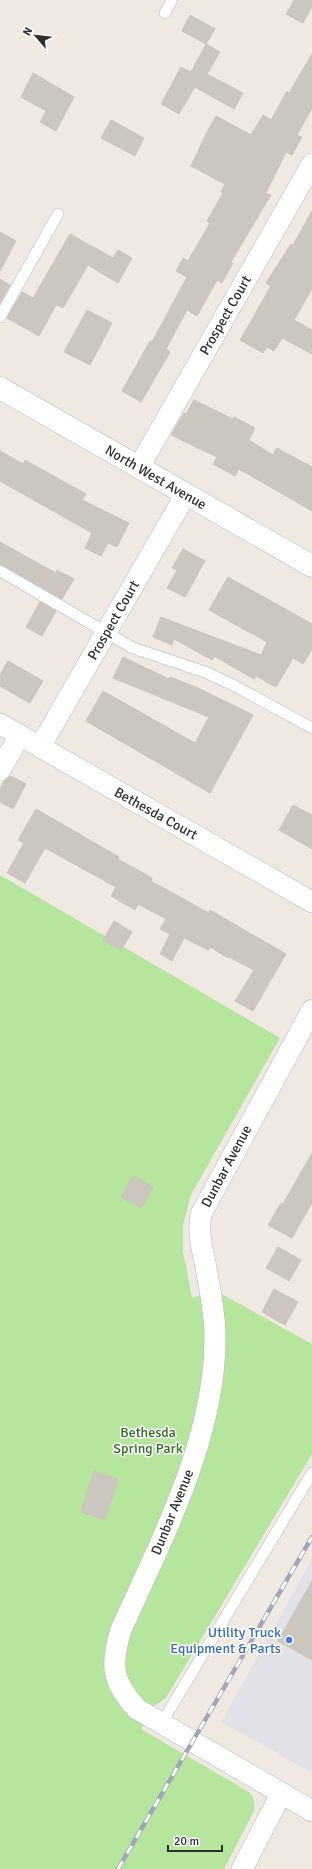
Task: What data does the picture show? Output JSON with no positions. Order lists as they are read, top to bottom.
{
  "streets": {
    "street": [
      "Prospect Court",
      "North West Avenue",
      "Bethesda Court",
      "Dunbar Avenue"
    ]
  },
  "crossings": [
    ["Prospect Court", "North West Avenue"],
    ["Prospect Court", "Bethesda Court"]
  ],
  "parks": ["Bethesda Spring Park"],
  "places": ["Utility Truck Equipment & Parts"],
  "scale_bar": "20 m",
  "north": "top left"
}
